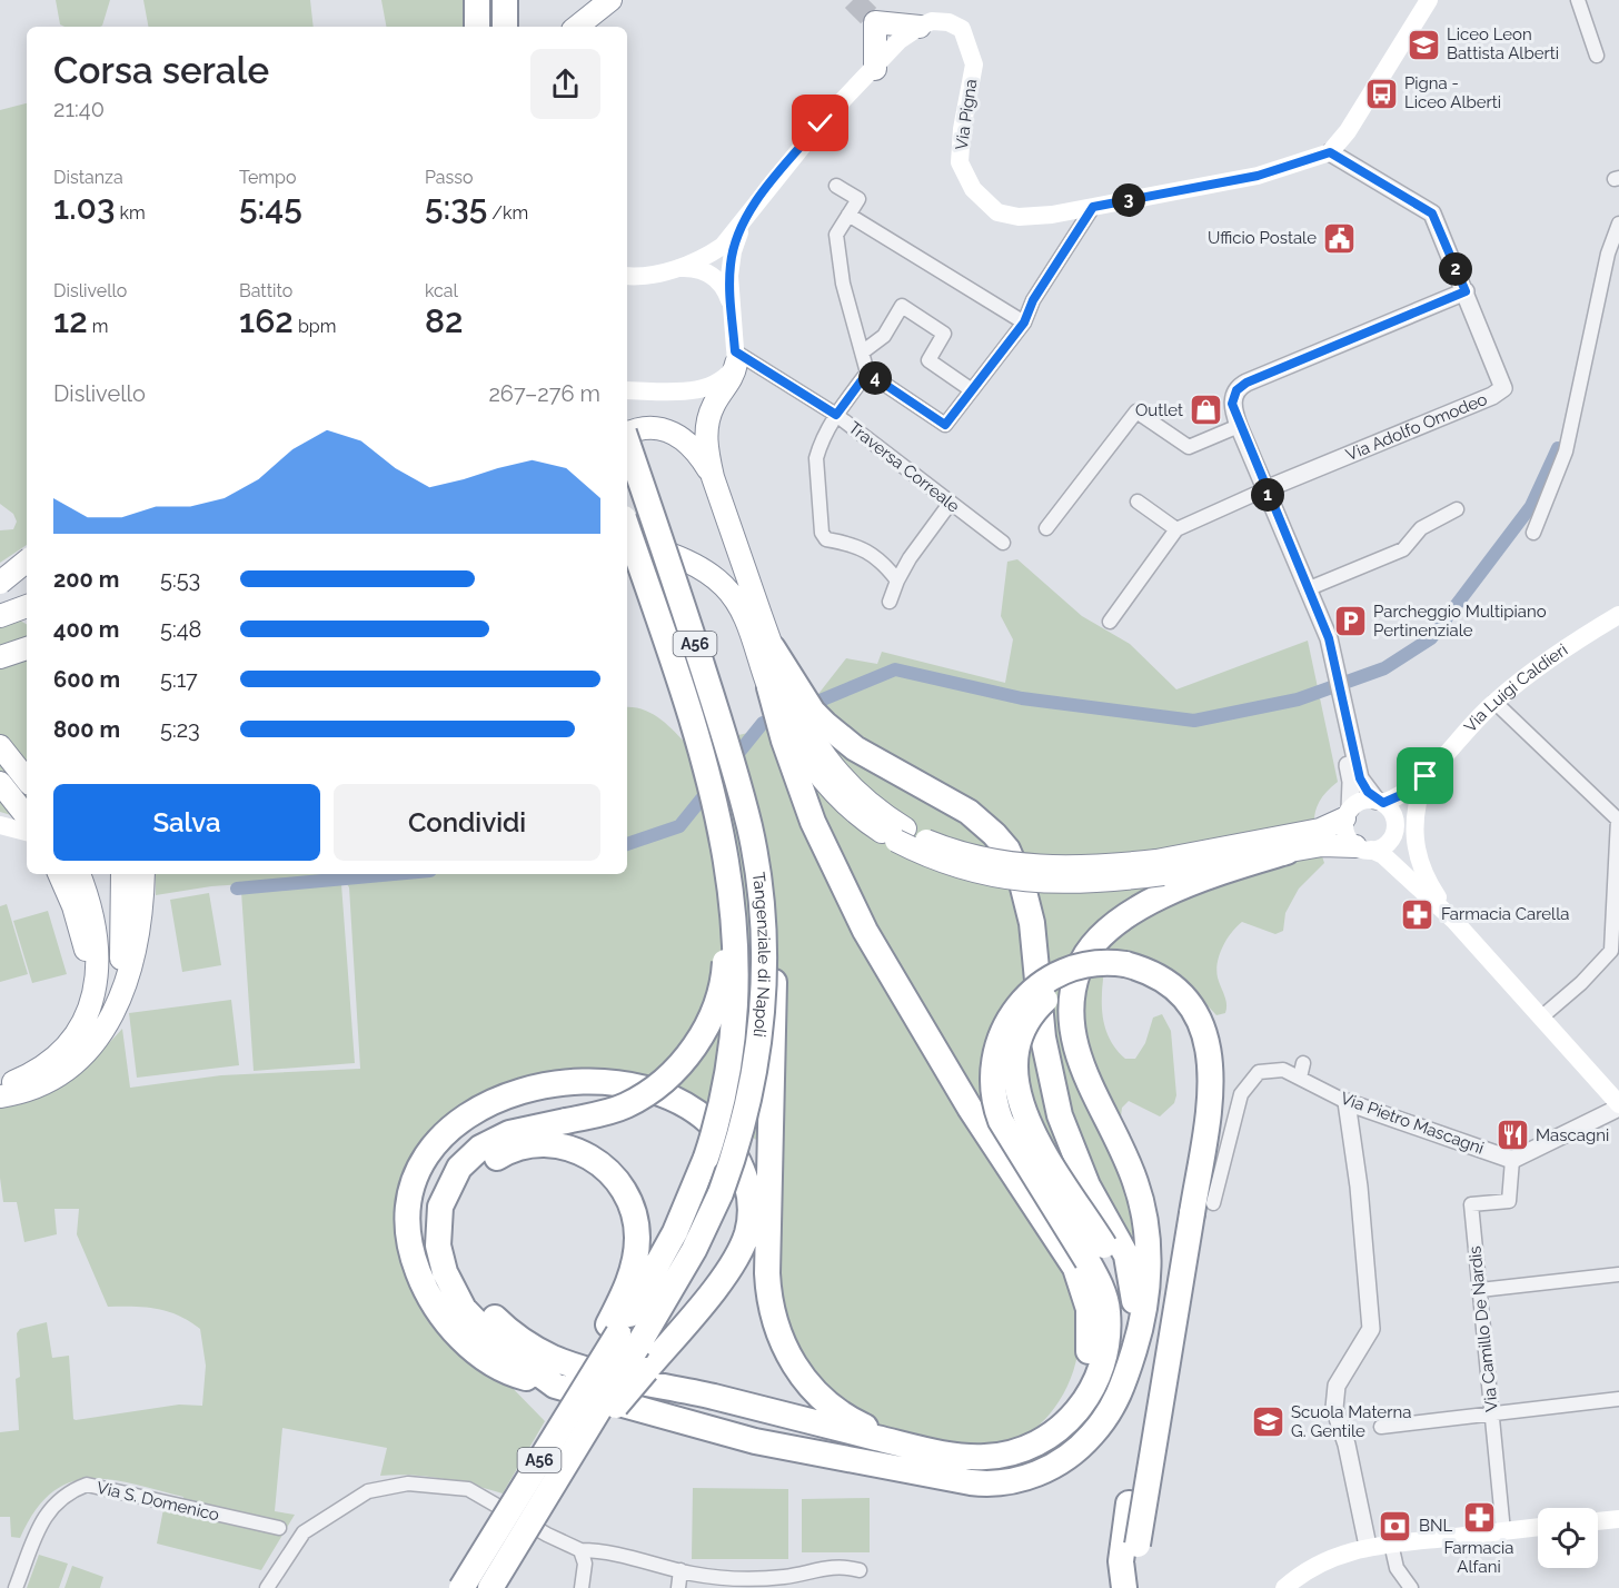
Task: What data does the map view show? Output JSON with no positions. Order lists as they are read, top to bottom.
{
  "streets": {
    "highway": ["A56", "Tangenziale di Napoli"],
    "main road": ["Via Pigna", "Via Luigi Caldieri"],
    "street": [
      "Via Adolfo Omodeo",
      "Traversa Correale",
      "Via Pietro Mascagni",
      "Via Camillo De Nardis",
      "Via S. Domenico"
    ]
  },
  "crossings": [
    ["Via Pigna", "Via Adolfo Omodeo"],
    ["A56", "Tangenziale di Napoli"],
    ["Via Pietro Mascagni", "Via Camillo De Nardis"]
  ],
  "places": {
    "school or university": ["Liceo Leon Battista Alberti", "Scuola Materna G. Gentile"],
    "bus stop": ["Pigna - Liceo Alberti"],
    "public building": ["Ufficio Postale"],
    "shop": ["Outlet"],
    "parking": ["Parcheggio Multipiano Pertinenziale"],
    "pharmacy": ["Farmacia Carella", "Farmacia Alfani"],
    "restaurant": ["Mascagni"],
    "bank": ["BNL"]
  },
  "page": {
    "heading": ["Corsa serale", "21:40"],
    "stats": [
      ["Distanza", "1.03 km"],
      ["Tempo", "5:45"],
      ["Passo", "5:35 /km"],
      ["Dislivello", "12 m"],
      ["Battito", "162 bpm"],
      ["kcal", "82"]
    ],
    "pins": [
      "3",
      "2",
      "4",
      "1"
    ],
    "chart": ["Dislivello", "267–276 m"],
    "list": [
      {
        "name": "200 m",
        "note": "5:53"
      },
      {
        "name": "400 m",
        "note": "5:48"
      },
      {
        "name": "600 m",
        "note": "5:17"
      },
      {
        "name": "800 m",
        "note": "5:23"
      }
    ],
    "buttons": ["Salva", "Condividi"]
  }
}
